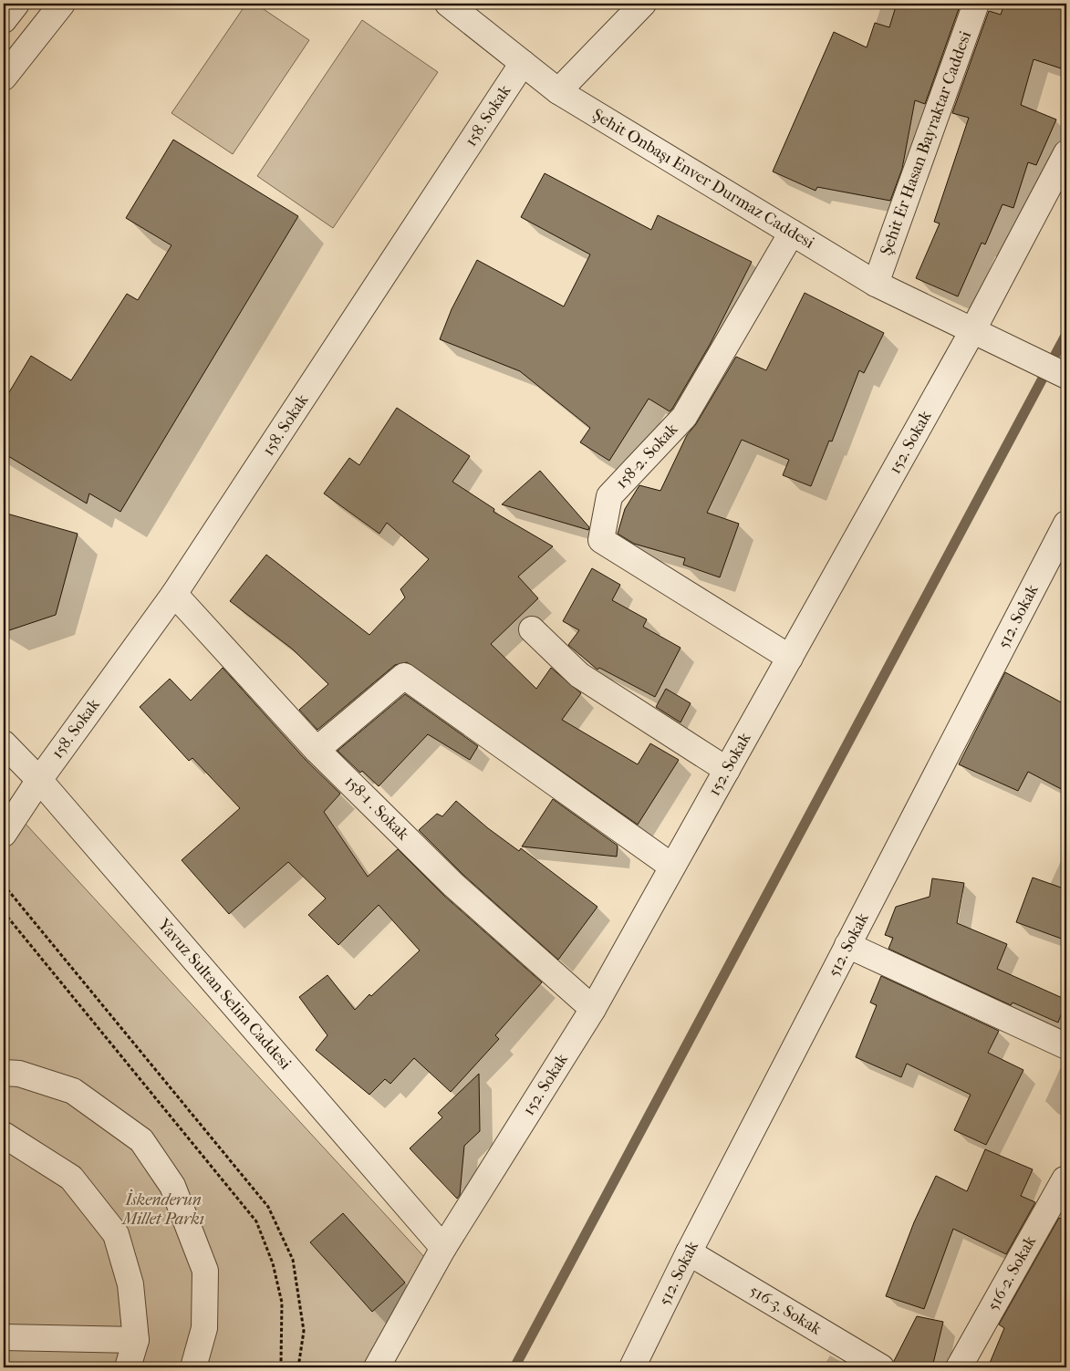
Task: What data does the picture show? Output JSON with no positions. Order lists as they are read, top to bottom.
{
  "streets": {
    "street": [
      "158. Sokak",
      "Şehit Er Hasan Bayraktar Caddesi",
      "Şehit Onbaşı Enver Durmaz Caddesi",
      "152. Sokak",
      "158-2. Sokak",
      "512. Sokak",
      "158-1 . Sokak",
      "Yavuz Sultan Selim Caddesi",
      "516-2. Sokak",
      "516-3. Sokak"
    ]
  },
  "crossings": [
    ["158. Sokak", "Şehit Onbaşı Enver Durmaz Caddesi"],
    ["158. Sokak", "158-1 . Sokak"],
    ["158. Sokak", "Yavuz Sultan Selim Caddesi"],
    ["Şehit Er Hasan Bayraktar Caddesi", "Şehit Onbaşı Enver Durmaz Caddesi"],
    ["Şehit Onbaşı Enver Durmaz Caddesi", "152. Sokak"],
    ["Şehit Onbaşı Enver Durmaz Caddesi", "158-2. Sokak"],
    ["152. Sokak", "158-2. Sokak"],
    ["152. Sokak", "158-1 . Sokak"],
    ["152. Sokak", "Yavuz Sultan Selim Caddesi"],
    ["512. Sokak", "516-3. Sokak"]
  ],
  "parks": ["İskenderun Millet Parkı"]
}
